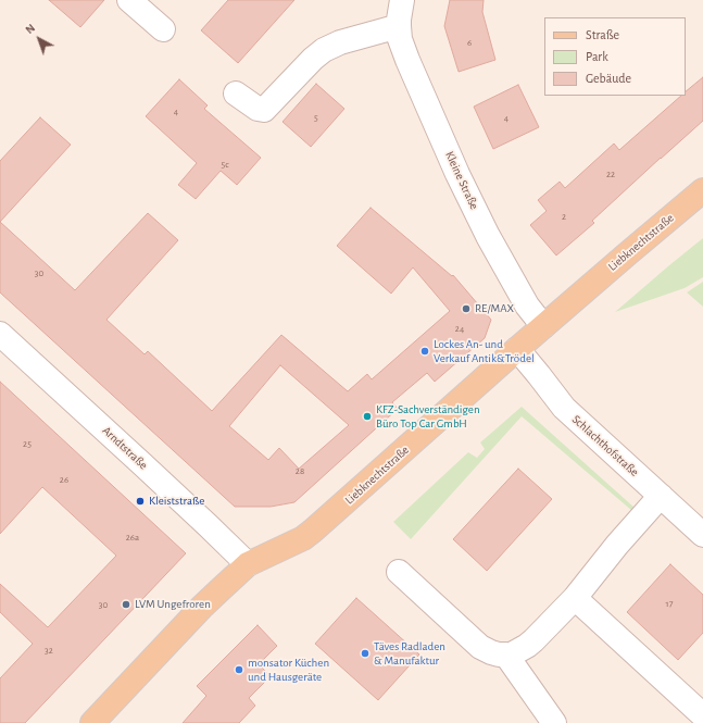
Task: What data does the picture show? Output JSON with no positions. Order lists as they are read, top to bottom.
{
  "streets": {
    "main road": ["Liebknechtstraße"],
    "street": ["Kleine Straße", "Schlachthofstraße", "Arndtstraße"]
  },
  "crossings": [
    ["Kleine Straße", "Liebknechtstraße"],
    ["Liebknechtstraße", "Schlachthofstraße"],
    ["Liebknechtstraße", "Arndtstraße"]
  ],
  "places": [
    "RE/MAX",
    "Lockes An- und Verkauf Antik&Trödel",
    "KFZ-Sachverständigen Büro Top Car GmbH",
    "Kleiststraße",
    "LVM Ungefroren",
    "Täves Radladen & Manufaktur",
    "monsator Küchen und Hausgeräte"
  ],
  "house_numbers": [
    "6",
    "4",
    "5",
    "4",
    "5c",
    "22",
    "2",
    "30",
    "24",
    "25",
    "28",
    "26",
    "26a",
    "17",
    "30",
    "32"
  ],
  "legend": ["Straße", "Park", "Gebäude"],
  "north": "top left"
}
